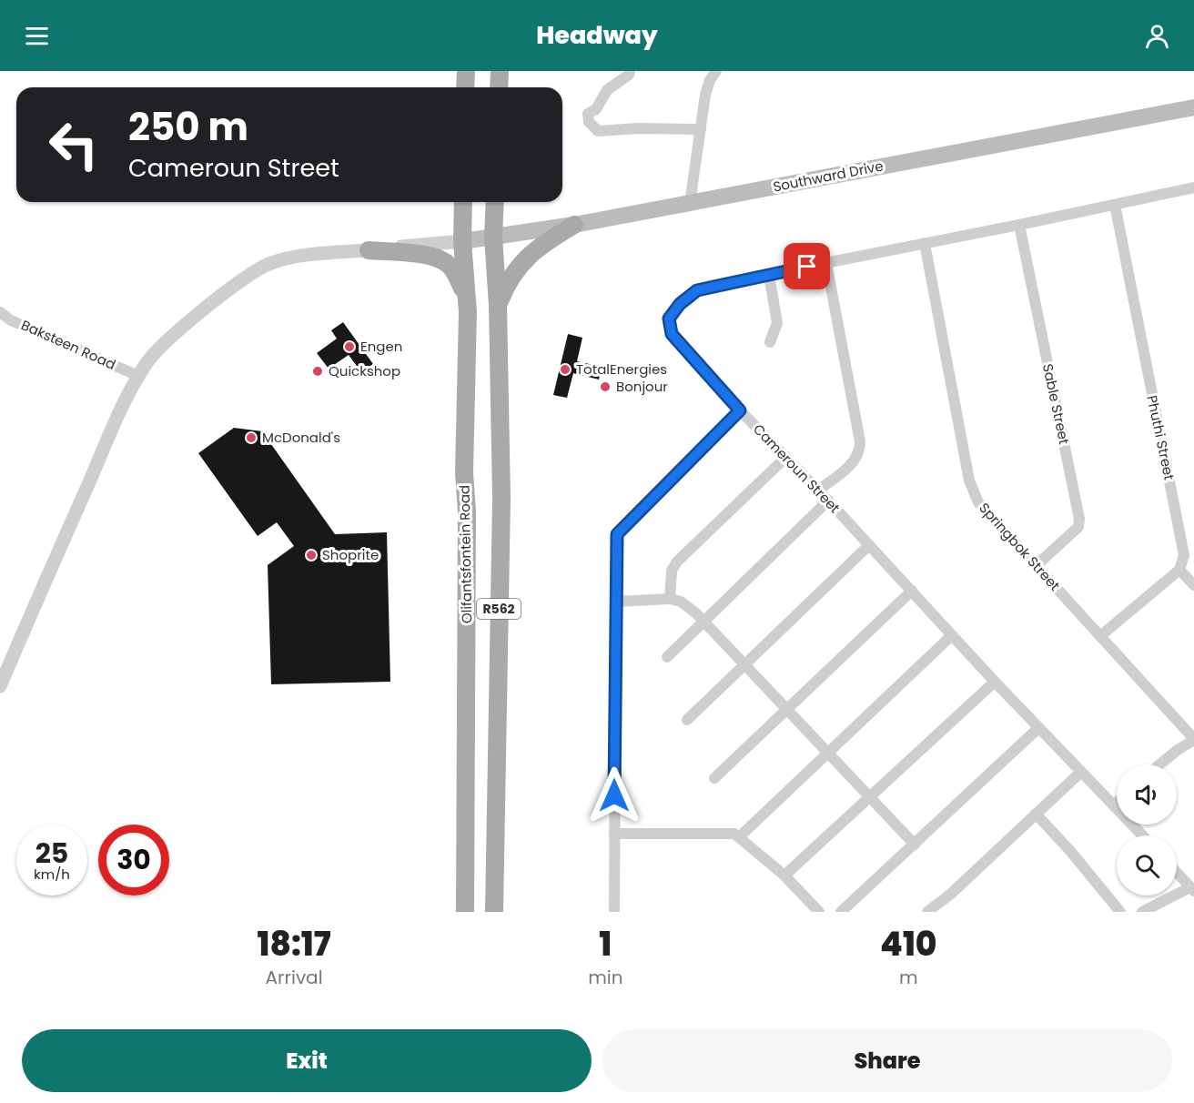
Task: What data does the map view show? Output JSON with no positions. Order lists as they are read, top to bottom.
{
  "streets": {
    "main road": ["Southward Drive", "Olifantsfontein Road", "R562"],
    "street": [
      "Baksteen Road",
      "Sable Street",
      "Phuthi Street",
      "Cameroun Street",
      "Springbok Street"
    ]
  },
  "crossings": [
    ["Southward Drive", "Olifantsfontein Road"],
    ["Southward Drive", "R562"],
    ["Sable Street", "Cameroun Street"],
    ["Sable Street", "Springbok Street"],
    ["Phuthi Street", "Cameroun Street"],
    ["Cameroun Street", "Springbok Street"]
  ],
  "places": [
    "Engen",
    "TotalEnergies",
    "Quickshop",
    "Bonjour",
    "McDonald's",
    "Shoprite"
  ],
  "page": {
    "header": "Headway",
    "turn": ["250 m", "Cameroun Street"],
    "speed": "25 km/h",
    "limit": "30",
    "eta": [
      "18:17",
      "Arrival",
      "1",
      "min",
      "410",
      "m"
    ],
    "buttons": ["Exit", "Share"]
  }
}
